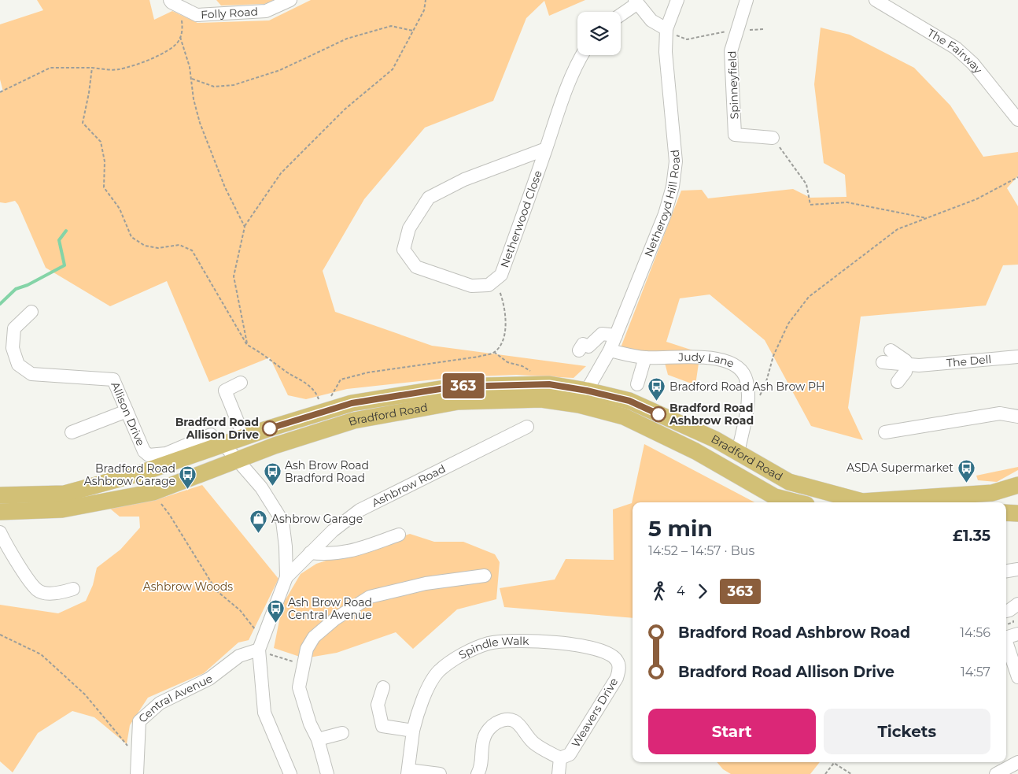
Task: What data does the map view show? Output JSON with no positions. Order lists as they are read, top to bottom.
{
  "streets": {
    "main road": ["Bradford Road"],
    "street": [
      "Folly Road",
      "The Fairway",
      "Spinneyfield",
      "Netheroyd Hill Road",
      "Netherwood Close",
      "The Dell",
      "Judy Lane",
      "Allison Drive",
      "Ashbrow Road",
      "Spindle Walk",
      "Central Avenue",
      "Weavers Drive"
    ]
  },
  "crossings": [
    ["Netheroyd Hill Road", "Judy Lane"],
    ["Netheroyd Hill Road", "Bradford Road"],
    ["Judy Lane", "Bradford Road"],
    ["Allison Drive", "Bradford Road"],
    ["Allison Drive", "Ashbrow Road"],
    ["Bradford Road", "Ashbrow Road"],
    ["Ashbrow Road", "Central Avenue"],
    ["Spindle Walk", "Weavers Drive"]
  ],
  "parks": ["Ashbrow Woods"],
  "places": {
    "bus stop": [
      "Bradford Road Ash Brow PH",
      "ASDA Supermarket",
      "Ash Brow Road Bradford Road",
      "Bradford Road Ashbrow Garage",
      "Ash Brow Road Central Avenue"
    ],
    "other": ["Bradford Road Ashbrow Road", "Bradford Road Allison Drive"],
    "shop": ["Ashbrow Garage"]
  },
  "lines": ["bus line 363"],
  "page": {
    "on_map": "363",
    "heading": ["5 min", "14:52 – 14:57 · Bus", "£1.35"],
    "legs": ["4", "363"],
    "list": [
      {
        "name": "Bradford Road Ashbrow Road",
        "value": "14:56"
      },
      {
        "name": "Bradford Road Allison Drive",
        "value": "14:57"
      }
    ],
    "buttons": ["Start", "Tickets"]
  }
}
